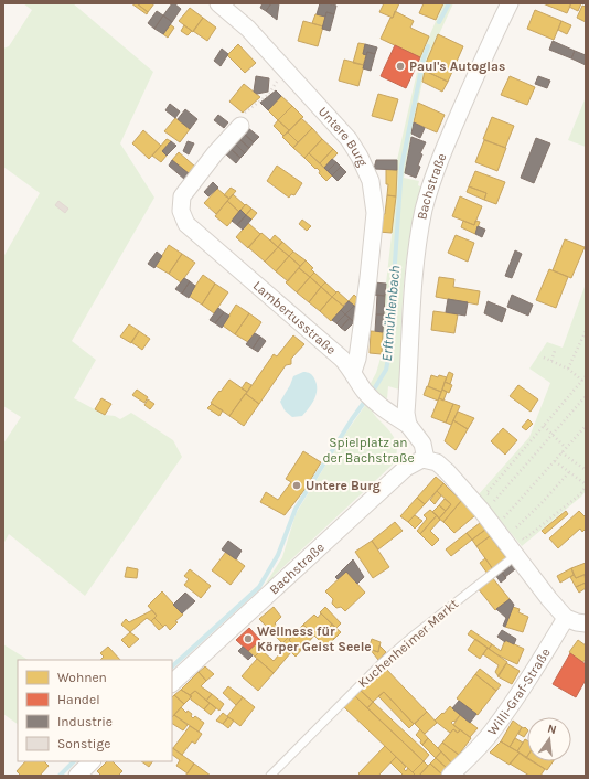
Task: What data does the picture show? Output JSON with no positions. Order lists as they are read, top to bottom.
{
  "streets": {
    "street": [
      "Untere Burg",
      "Bachstraße",
      "Lambertusstraße",
      "Willi-Graf-Straße"
    ],
    "lane": ["Kuchenheimer Markt"]
  },
  "crossings": [
    ["Untere Burg", "Lambertusstraße"],
    ["Bachstraße", "Lambertusstraße"]
  ],
  "water": ["Erftmühlenbach"],
  "parks": ["Spielplatz an der Bachstraße"],
  "places": ["Paul's Autoglas", "Untere Burg", "Wellness für Körper Geist Seele"],
  "legend": [
    "Wohnen",
    "Handel",
    "Industrie",
    "Sonstige"
  ],
  "north": "top"
}
